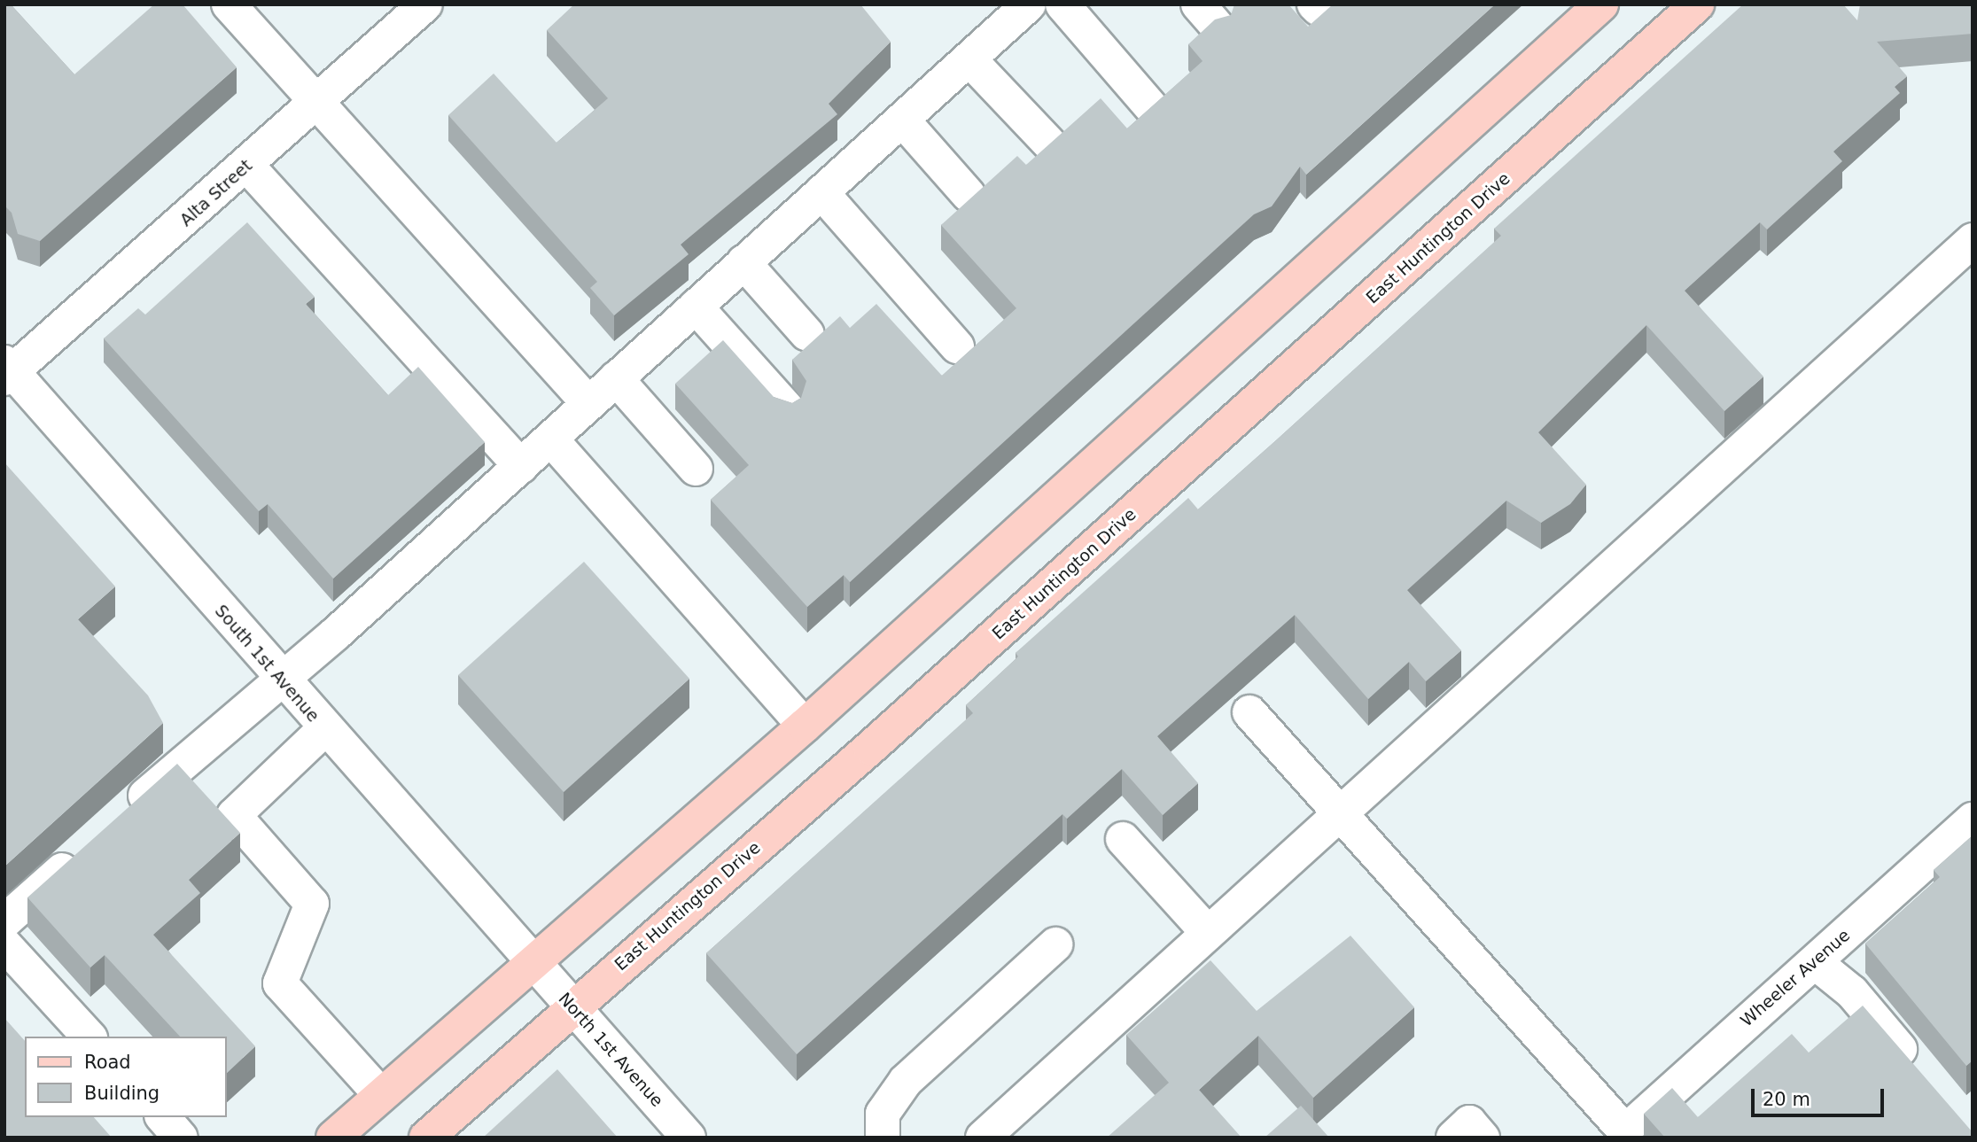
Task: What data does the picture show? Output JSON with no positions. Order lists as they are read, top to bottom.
{
  "streets": {
    "main road": ["East Huntington Drive"],
    "street": [
      "Alta Street",
      "South 1st Avenue",
      "Wheeler Avenue",
      "North 1st Avenue"
    ]
  },
  "crossings": [
    ["Alta Street", "South 1st Avenue"],
    ["East Huntington Drive", "North 1st Avenue"],
    ["South 1st Avenue", "North 1st Avenue"]
  ],
  "legend": ["Road", "Building"],
  "scale_bar": "20 m"
}
